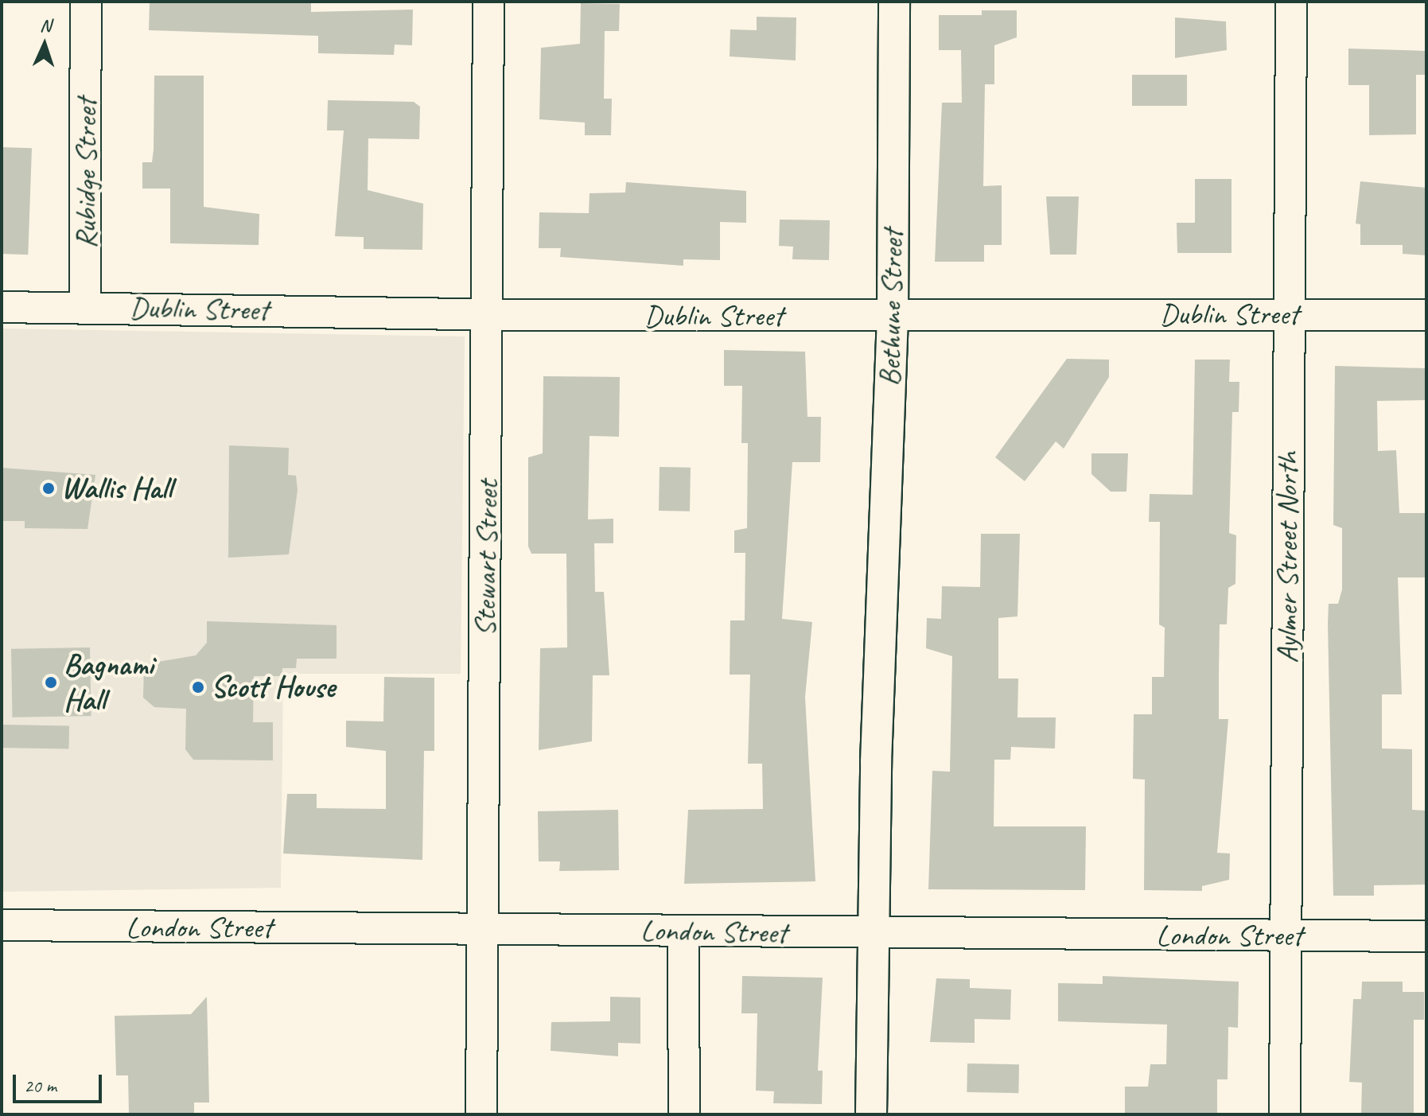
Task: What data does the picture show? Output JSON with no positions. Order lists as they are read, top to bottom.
{
  "streets": {
    "street": [
      "Rubidge Street",
      "Bethune Street",
      "Dublin Street",
      "Aylmer Street North",
      "Stewart Street",
      "London Street"
    ]
  },
  "crossings": [
    ["Rubidge Street", "Dublin Street"],
    ["Bethune Street", "Dublin Street"],
    ["Bethune Street", "London Street"],
    ["Dublin Street", "Aylmer Street North"],
    ["Dublin Street", "Stewart Street"],
    ["Aylmer Street North", "London Street"],
    ["Stewart Street", "London Street"]
  ],
  "places": ["Wallis Hall", "Bagnami Hall", "Scott House"],
  "scale_bar": "20 m",
  "north": "top"
}
